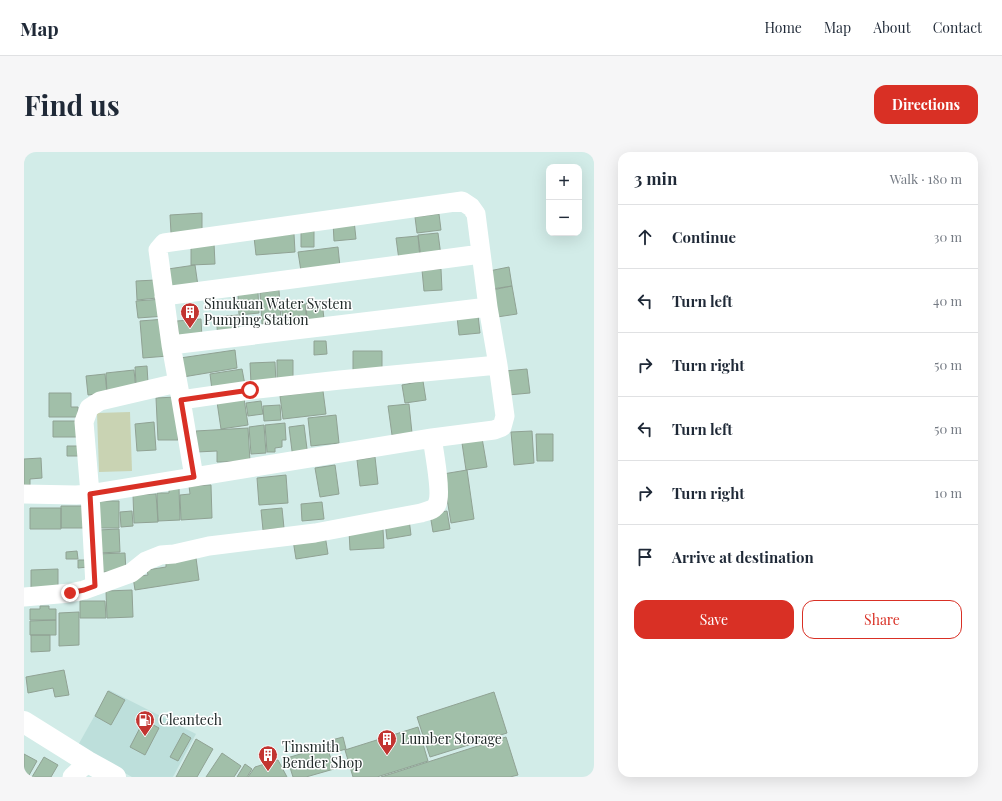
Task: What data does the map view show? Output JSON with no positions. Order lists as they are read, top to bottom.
{
  "places": {
    "building": ["Sinukuan Water System Pumping Station", "Lumber Storage", "Tinsmith Bender Shop"],
    "fuel station": ["Cleantech"]
  },
  "page": {
    "header": "Map",
    "nav": [
      "Home",
      "Map",
      "About",
      "Contact"
    ],
    "buttons": [
      "Directions",
      ["Save", "Share"]
    ],
    "title": "Find us",
    "heading": ["3 min", "Walk · 180 m"],
    "map_buttons": ["+", "−"],
    "list": [
      ["Continue", "30 m"],
      ["Turn left", "40 m"],
      ["Turn right", "50 m"],
      ["Turn left", "50 m"],
      ["Turn right", "10 m"],
      "Arrive at destination"
    ]
  }
}
